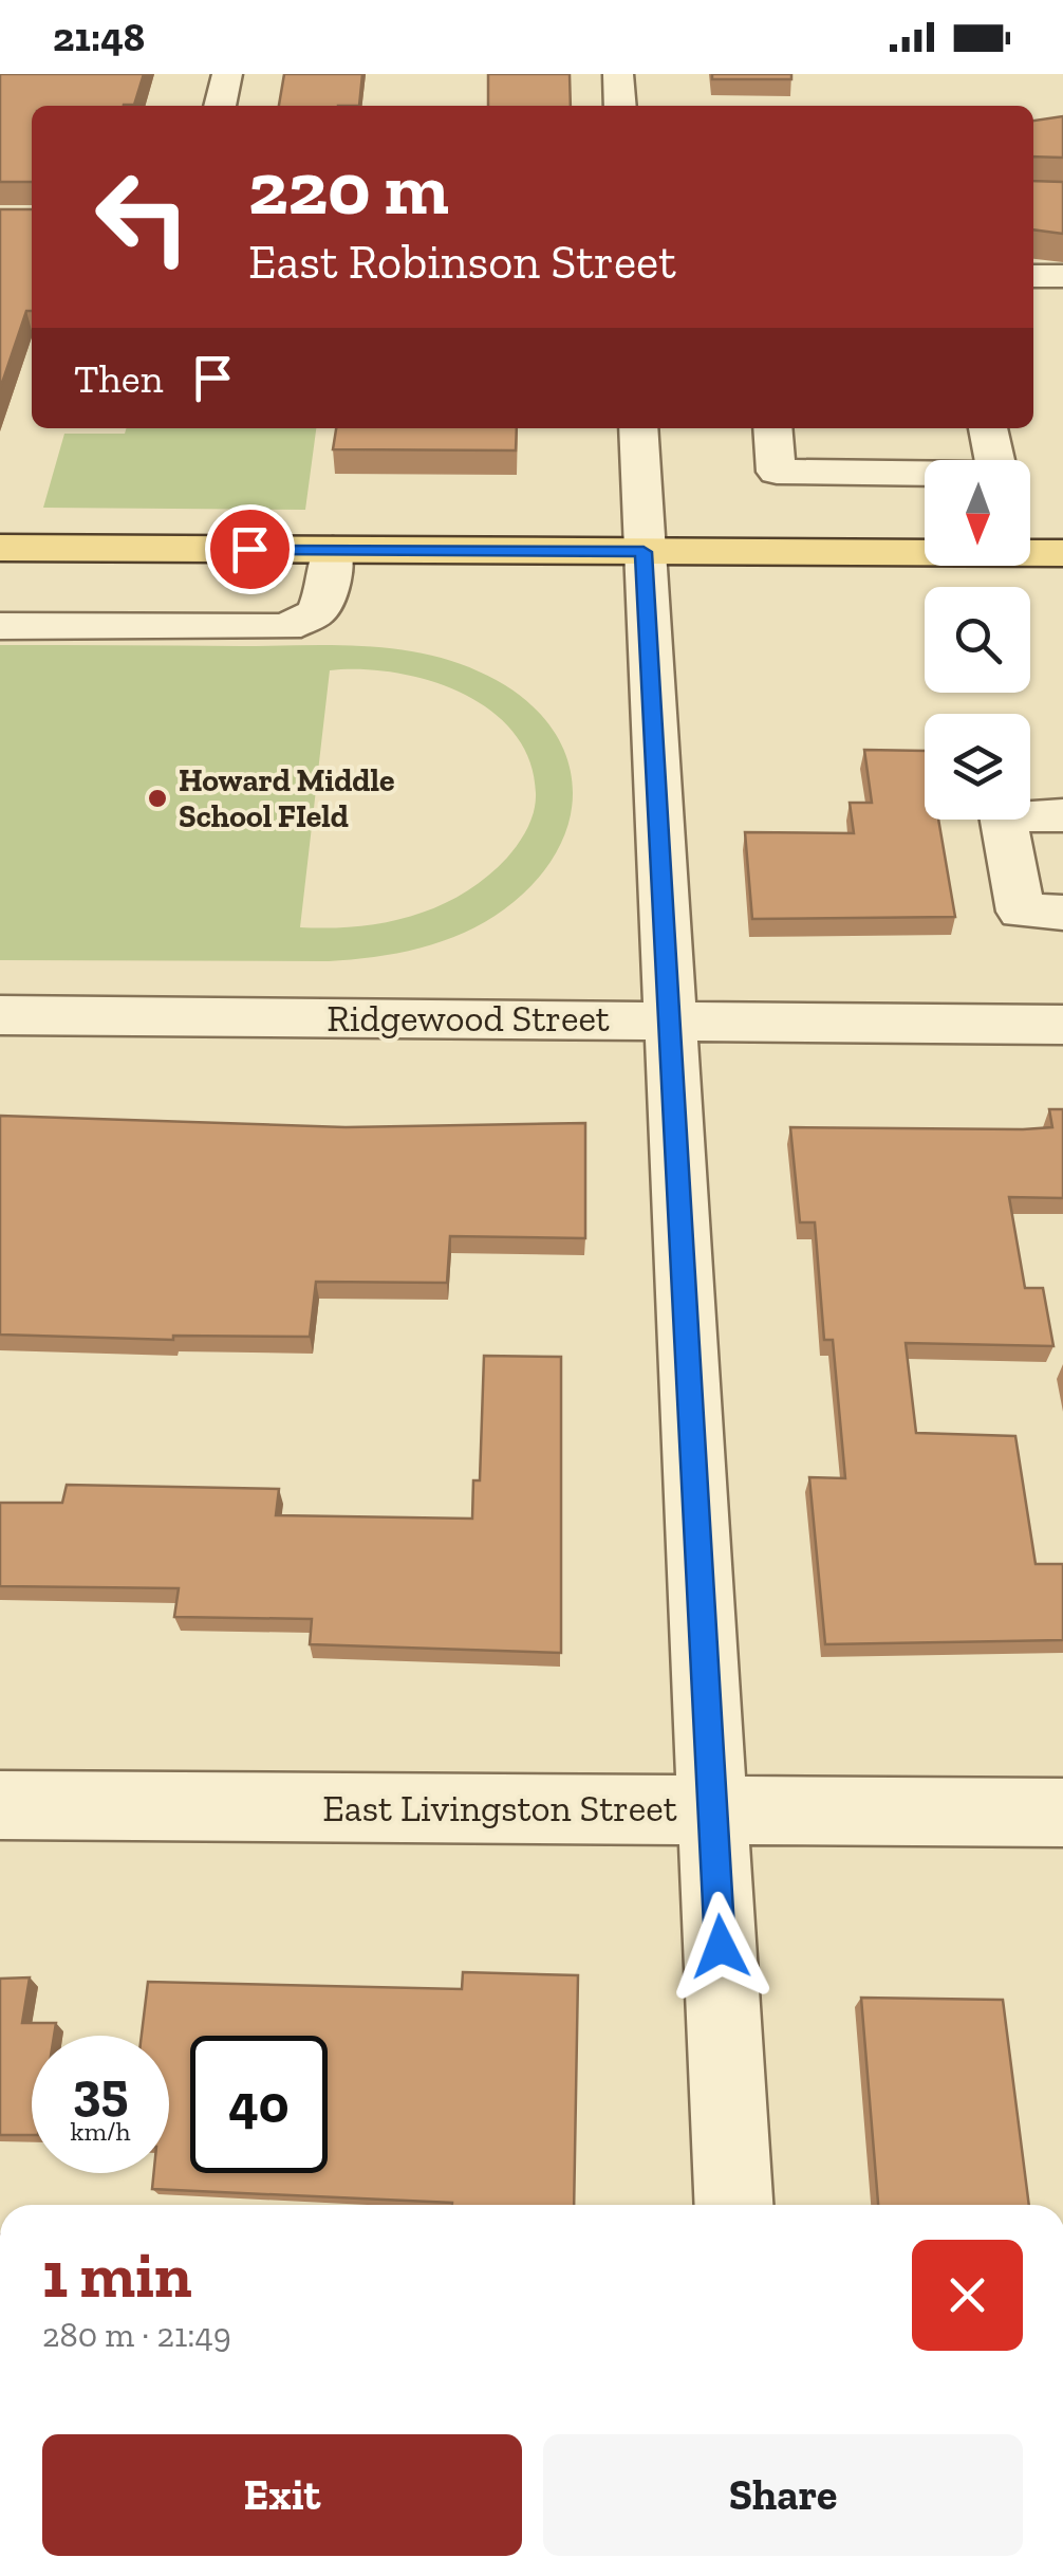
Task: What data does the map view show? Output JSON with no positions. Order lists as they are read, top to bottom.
{
  "streets": {
    "street": ["Ridgewood Street", "East Livingston Street"]
  },
  "places": ["Howard Middle School FIeld"],
  "north": "bottom",
  "page": {
    "status": "21:48",
    "turn": ["220 m", "East Robinson Street"],
    "then": "Then",
    "speed": "35 km/h",
    "limit": "40",
    "heading": ["1 min", "280 m · 21:49"],
    "buttons": ["Exit", "Share"]
  }
}
